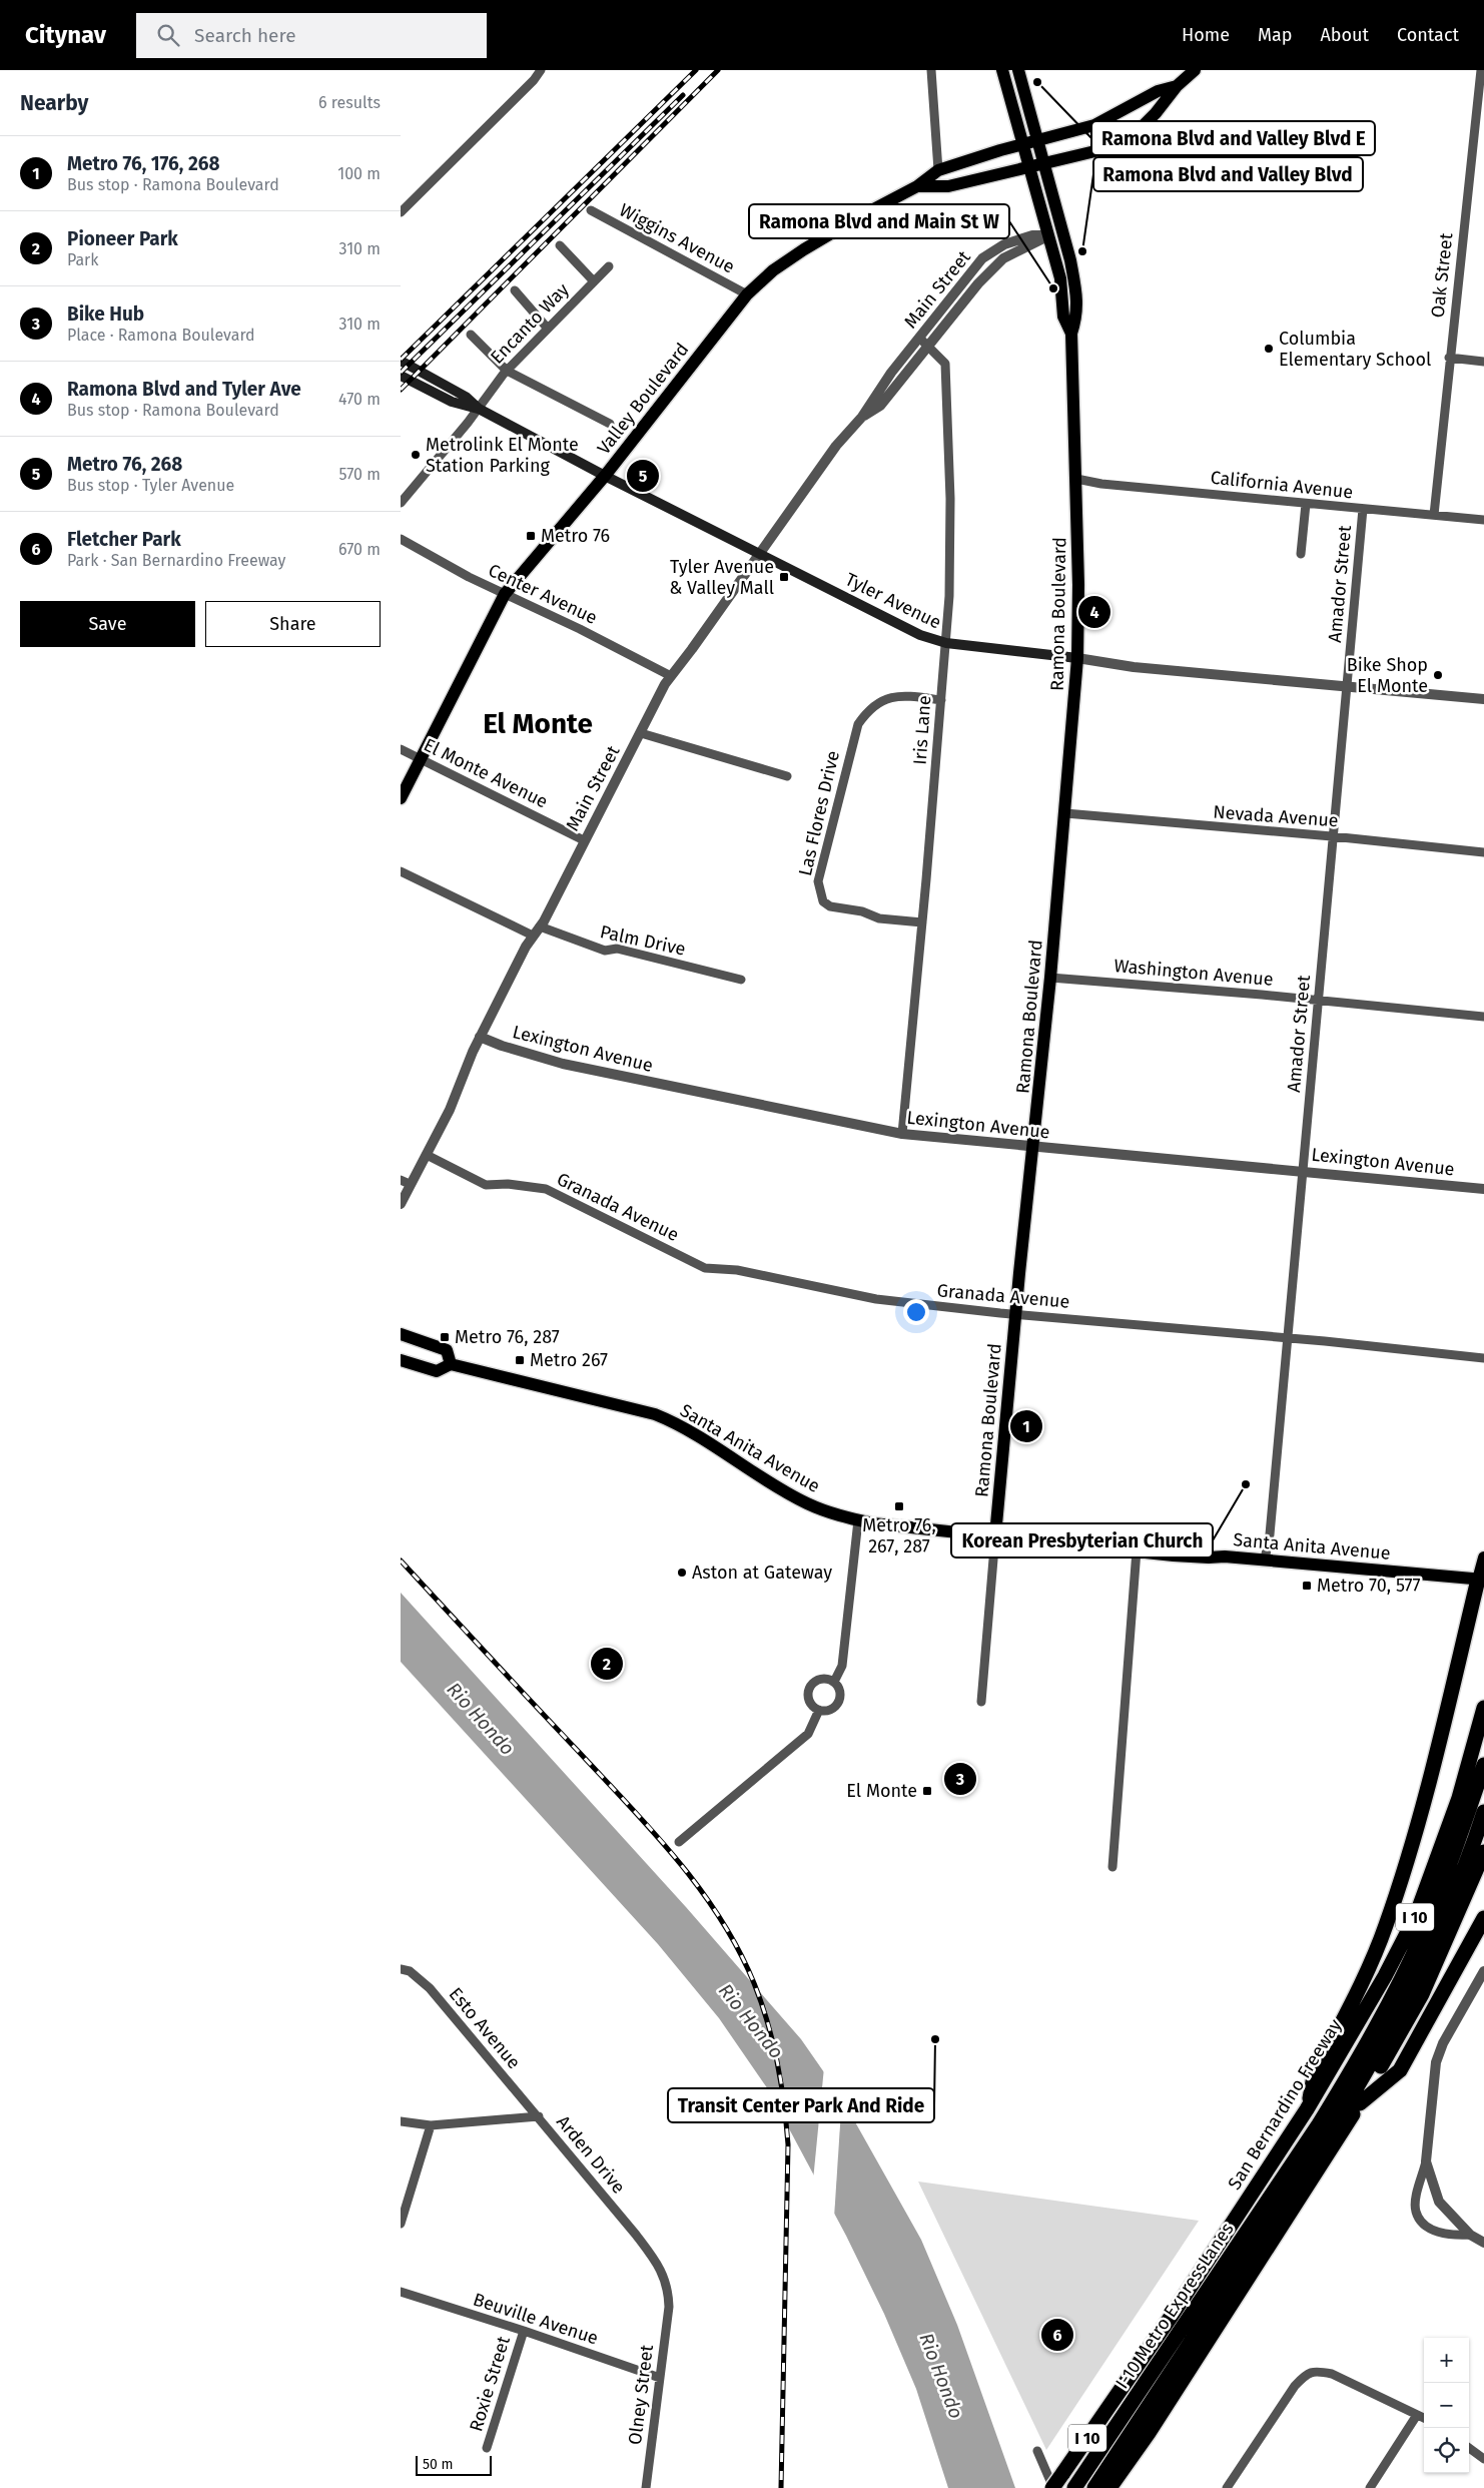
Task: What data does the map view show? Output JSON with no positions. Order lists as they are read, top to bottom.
{
  "streets": {
    "highway": ["I 10", "San Bernardino Freeway", "I-10 Metro ExpressLanes"],
    "main road": [
      "Valley Boulevard",
      "Tyler Avenue",
      "Ramona Boulevard",
      "Santa Anita Avenue"
    ],
    "street": [
      "Wiggins Avenue",
      "Oak Street",
      "Main Street",
      "Encanto Way",
      "California Avenue",
      "Amador Street",
      "Center Avenue",
      "Iris Lane",
      "El Monte Avenue",
      "Las Flores Drive",
      "Nevada Avenue",
      "Palm Drive",
      "Washington Avenue",
      "Lexington Avenue",
      "Granada Avenue",
      "Esto Avenue",
      "Arden Drive",
      "Beuville Avenue",
      "Roxie Street",
      "Olney Street"
    ]
  },
  "crossings": [
    ["Wiggins Avenue", "Valley Boulevard"],
    ["Oak Street", "California Avenue"],
    ["Main Street", "Center Avenue"],
    ["Main Street", "Tyler Avenue"],
    ["Main Street", "Ramona Boulevard"],
    ["Main Street", "Iris Lane"],
    ["Main Street", "El Monte Avenue"],
    ["Main Street", "Palm Drive"],
    ["Main Street", "Lexington Avenue"],
    ["Main Street", "Granada Avenue"],
    ["Encanto Way", "Tyler Avenue"],
    ["Valley Boulevard", "Center Avenue"],
    ["Valley Boulevard", "Tyler Avenue"],
    ["Valley Boulevard", "Ramona Boulevard"],
    ["Valley Boulevard", "El Monte Avenue"],
    ["California Avenue", "Amador Street"],
    ["California Avenue", "Ramona Boulevard"],
    ["Amador Street", "Tyler Avenue"],
    ["Amador Street", "Nevada Avenue"],
    ["Amador Street", "Washington Avenue"],
    ["Amador Street", "Lexington Avenue"],
    ["Amador Street", "Granada Avenue"],
    ["Amador Street", "Santa Anita Avenue"],
    ["Tyler Avenue", "Ramona Boulevard"],
    ["Tyler Avenue", "Iris Lane"],
    ["Ramona Boulevard", "Nevada Avenue"],
    ["Ramona Boulevard", "Washington Avenue"],
    ["Ramona Boulevard", "Lexington Avenue"],
    ["Ramona Boulevard", "Granada Avenue"],
    ["Ramona Boulevard", "Santa Anita Avenue"],
    ["Iris Lane", "Las Flores Drive"],
    ["Iris Lane", "Lexington Avenue"],
    ["Esto Avenue", "Arden Drive"],
    ["Arden Drive", "Olney Street"],
    ["Beuville Avenue", "Roxie Street"],
    ["Beuville Avenue", "Olney Street"]
  ],
  "districts": ["El Monte"],
  "water": ["Rio Hondo"],
  "places": {
    "other": [
      "Ramona Blvd and Valley Blvd E",
      "Ramona Blvd and Valley Blvd",
      "Ramona Blvd and Main St W",
      "Columbia Elementary School",
      "Metrolink El Monte Station Parking",
      "Bike Shop El Monte",
      "Korean Presbyterian Church",
      "Aston at Gateway",
      "Transit Center Park And Ride"
    ],
    "transit": [
      "Metro 76",
      "Tyler Avenue & Valley Mall",
      "Metro 76, 287",
      "Metro 267",
      "Metro 76, 267, 287",
      "Metro 70, 577",
      "El Monte"
    ]
  },
  "scale_bar": "50 m",
  "page": {
    "header": "Citynav",
    "search": "Search here",
    "nav": [
      "Home",
      "Map",
      "About",
      "Contact"
    ],
    "heading": ["Nearby", "6 results"],
    "list": [
      {
        "mark": "1",
        "name": "Metro 76, 176, 268",
        "note": "Bus stop · Ramona Boulevard",
        "value": "100 m"
      },
      {
        "mark": "2",
        "name": "Pioneer Park",
        "note": "Park",
        "value": "310 m"
      },
      {
        "mark": "3",
        "name": "Bike Hub",
        "note": "Place · Ramona Boulevard",
        "value": "310 m"
      },
      {
        "mark": "4",
        "name": "Ramona Blvd and Tyler Ave",
        "note": "Bus stop · Ramona Boulevard",
        "value": "470 m"
      },
      {
        "mark": "5",
        "name": "Metro 76, 268",
        "note": "Bus stop · Tyler Avenue",
        "value": "570 m"
      },
      {
        "mark": "6",
        "name": "Fletcher Park",
        "note": "Park · San Bernardino Freeway",
        "value": "670 m"
      }
    ],
    "pins": [
      "5",
      "4",
      "1",
      "2",
      "3",
      "6"
    ],
    "buttons": ["Save", "Share"],
    "map_buttons": ["+", "−"],
    "scale": "50 m"
  }
}
